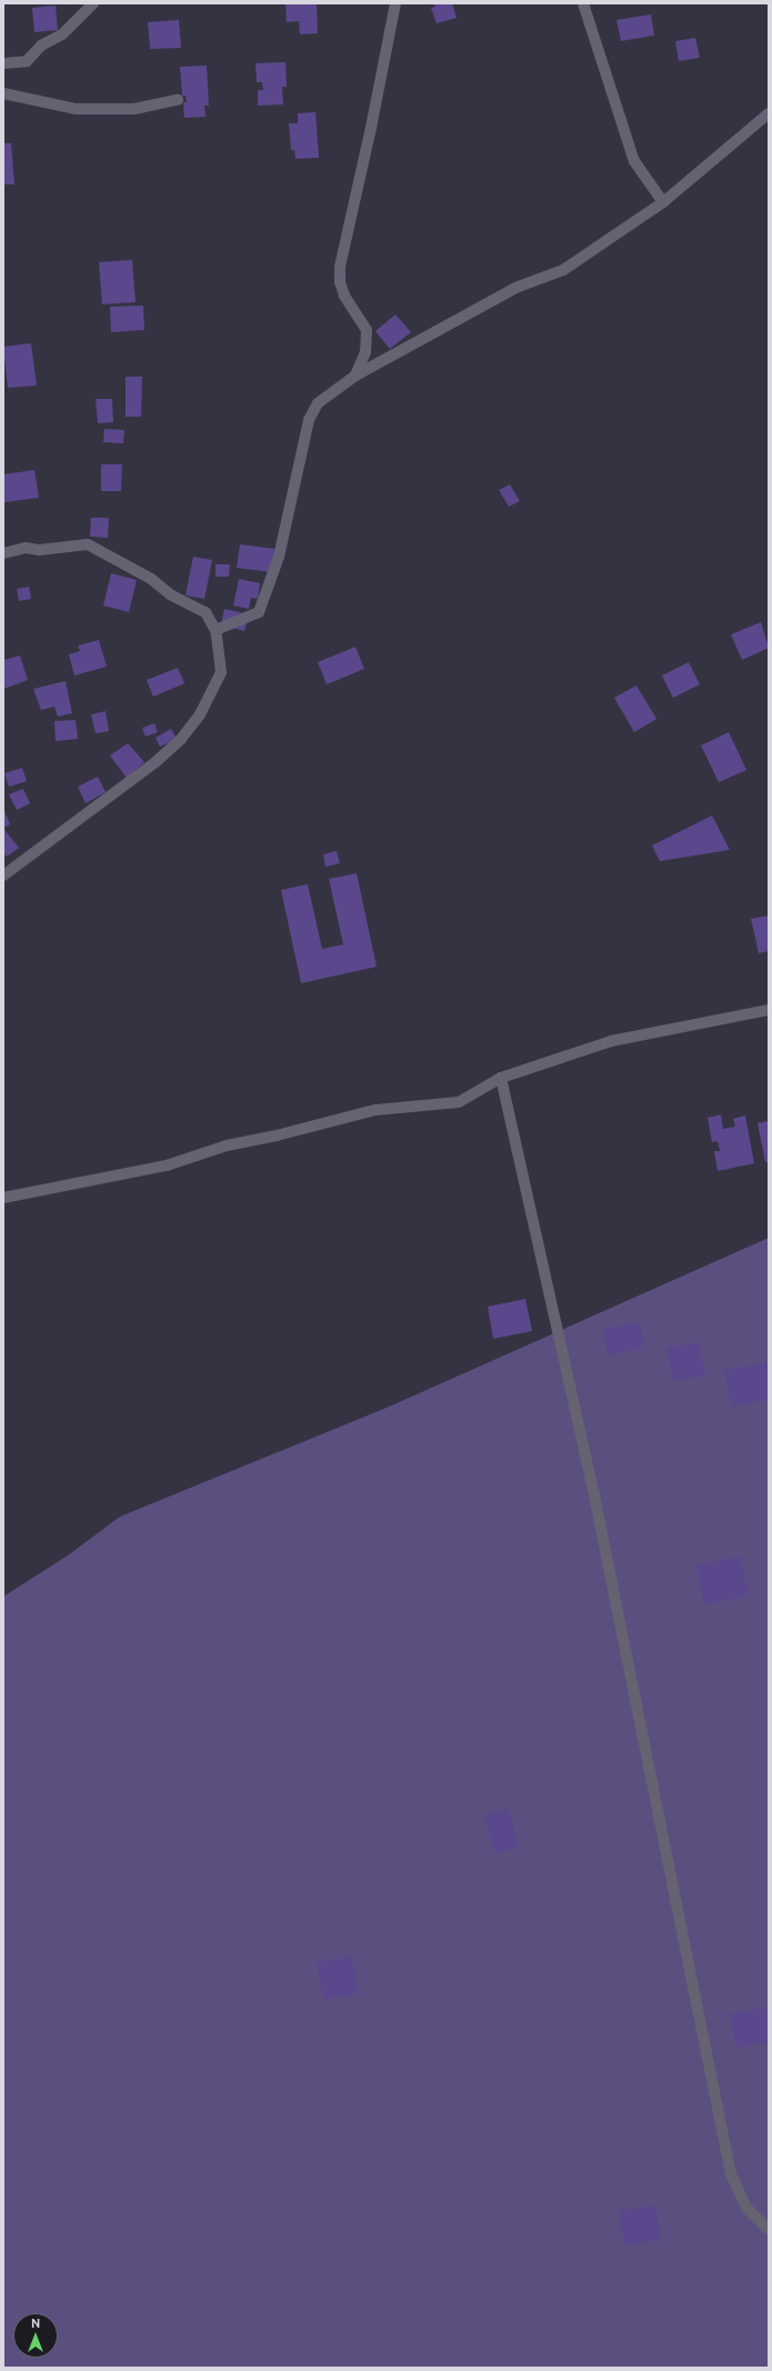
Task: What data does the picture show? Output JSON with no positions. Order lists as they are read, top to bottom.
{
  "north": "top"
}
